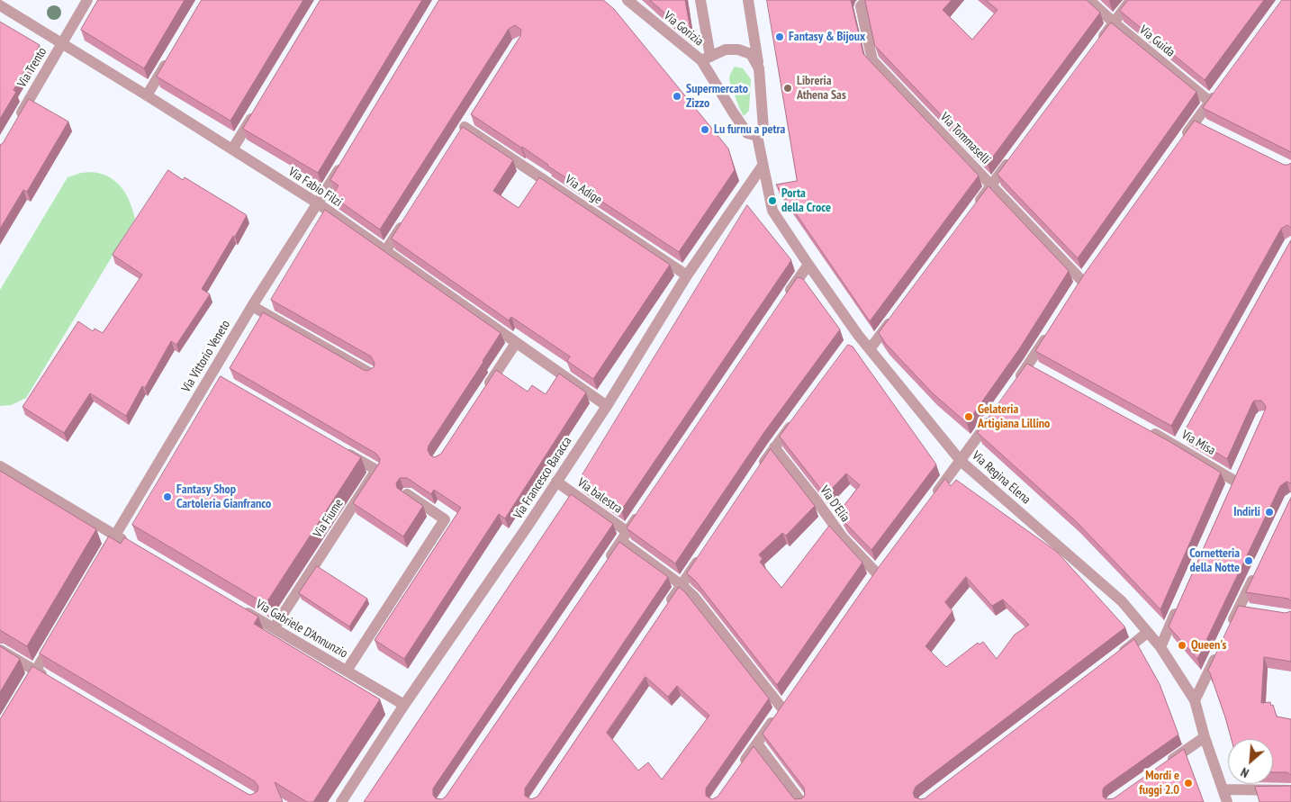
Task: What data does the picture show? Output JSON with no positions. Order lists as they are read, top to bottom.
{
  "streets": {
    "street": [
      "Via Gorizia",
      "Via Guida",
      "Via Trento",
      "Via Tommaselli",
      "Via Fabio Filzi",
      "Via Adige",
      "Via Vittorio Veneto",
      "Via Misa",
      "Via Francesco Baracca",
      "Via Regina Elena",
      "Via balestra",
      "Via D'Elia",
      "Via Fiume",
      "Via Gabriele D'Annunzio"
    ]
  },
  "crossings": [
    ["Via Trento", "Via Fabio Filzi"],
    ["Via Fabio Filzi", "Via Vittorio Veneto"],
    ["Via Fabio Filzi", "Via Francesco Baracca"],
    ["Via Adige", "Via Francesco Baracca"],
    ["Via Francesco Baracca", "Via Regina Elena"],
    ["Via Francesco Baracca", "Via balestra"],
    ["Via Francesco Baracca", "Via Gabriele D'Annunzio"],
    ["Via Fiume", "Via Gabriele D'Annunzio"]
  ],
  "places": [
    "Fantasy & Bijoux",
    "Libreria Athena Sas",
    "Supermercato Zizzo",
    "Lu furnu a petra",
    "Porta della Croce",
    "Gelateria Artigiana Lillino",
    "Fantasy Shop Cartoleria Gianfranco",
    "Indirli",
    "Cornetteria della Notte",
    "Queen's",
    "Mordi e fuggi 2.0"
  ],
  "north": "bottom left"
}
